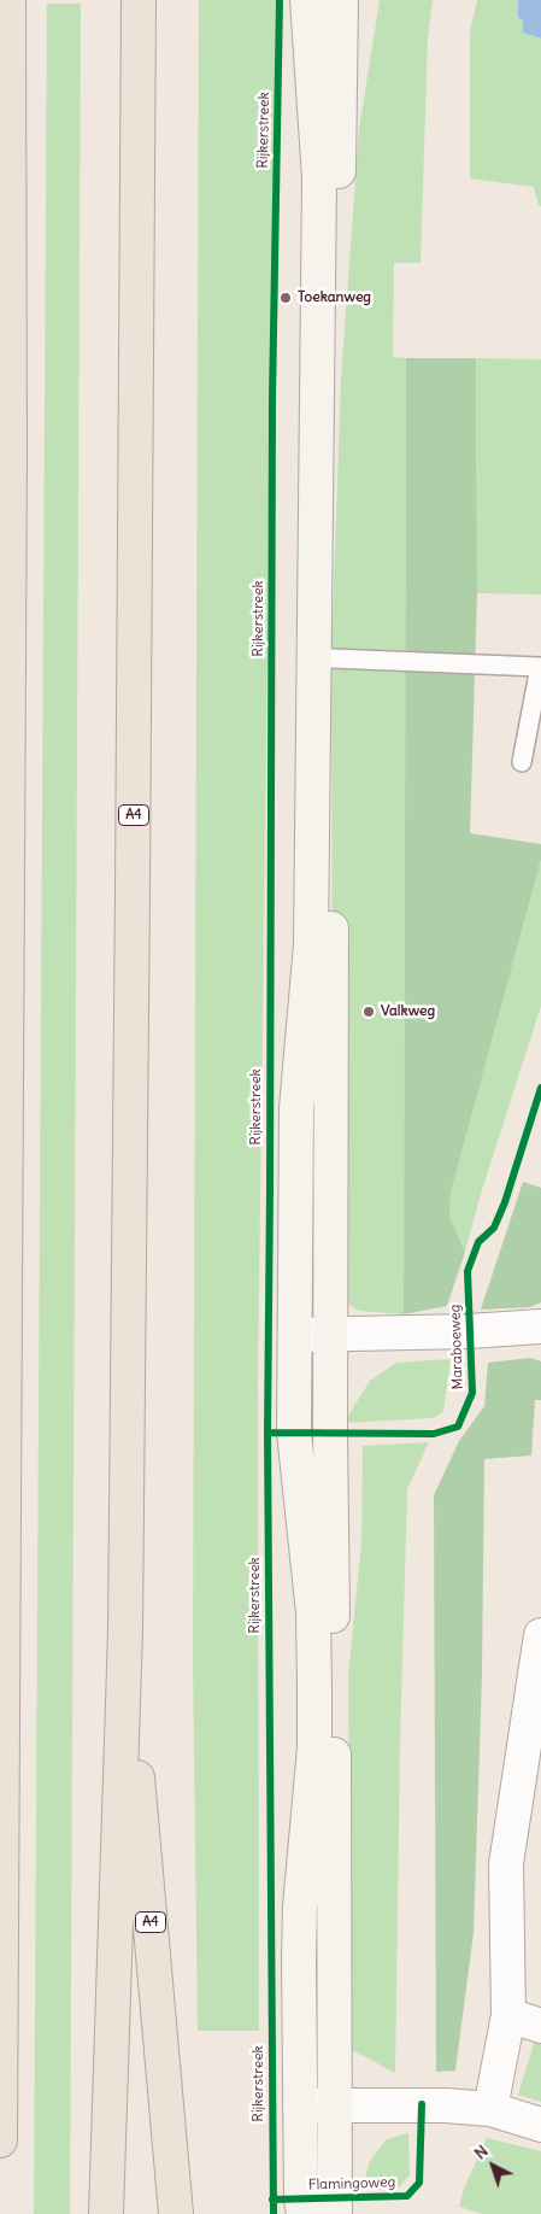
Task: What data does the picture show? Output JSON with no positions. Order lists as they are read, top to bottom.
{
  "streets": {
    "highway": ["A4"],
    "cycle path": ["Rijkerstreek", "Maraboeweg", "Flamingoweg"]
  },
  "places": ["Toekanweg", "Valkweg"],
  "north": "top left"
}
